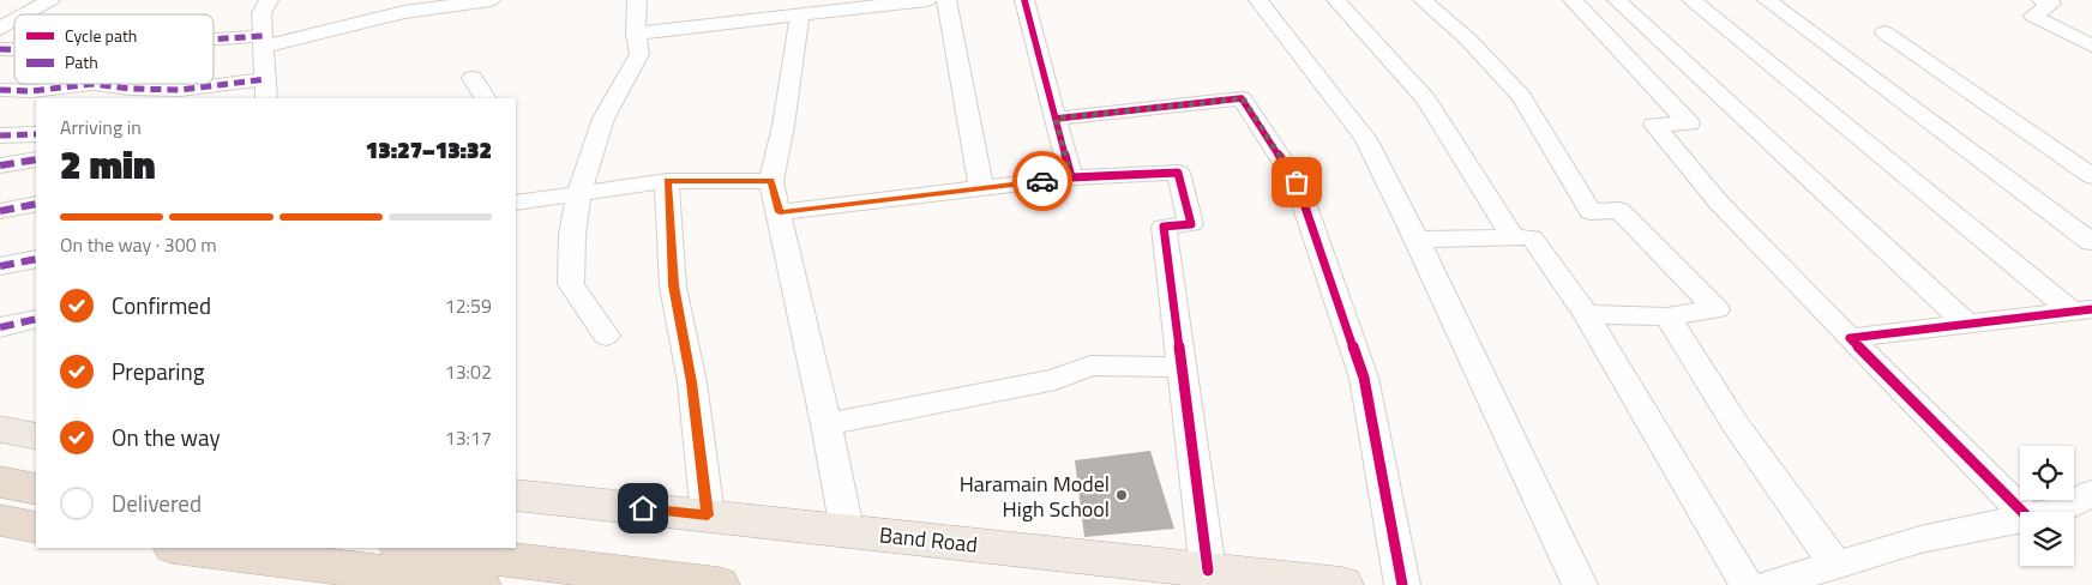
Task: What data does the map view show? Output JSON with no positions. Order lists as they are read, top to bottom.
{
  "streets": {
    "main road": ["Band Road"]
  },
  "places": ["Haramain Model High School"],
  "legend": ["Cycle path", "Path"],
  "page": {
    "heading": ["2 min", "Arriving in", "13:27–13:32"],
    "bar": "On the way · 300 m",
    "list": [
      ["Confirmed", "12:59"],
      ["Preparing", "13:02"],
      ["On the way", "13:17"],
      "Delivered"
    ]
  }
}
